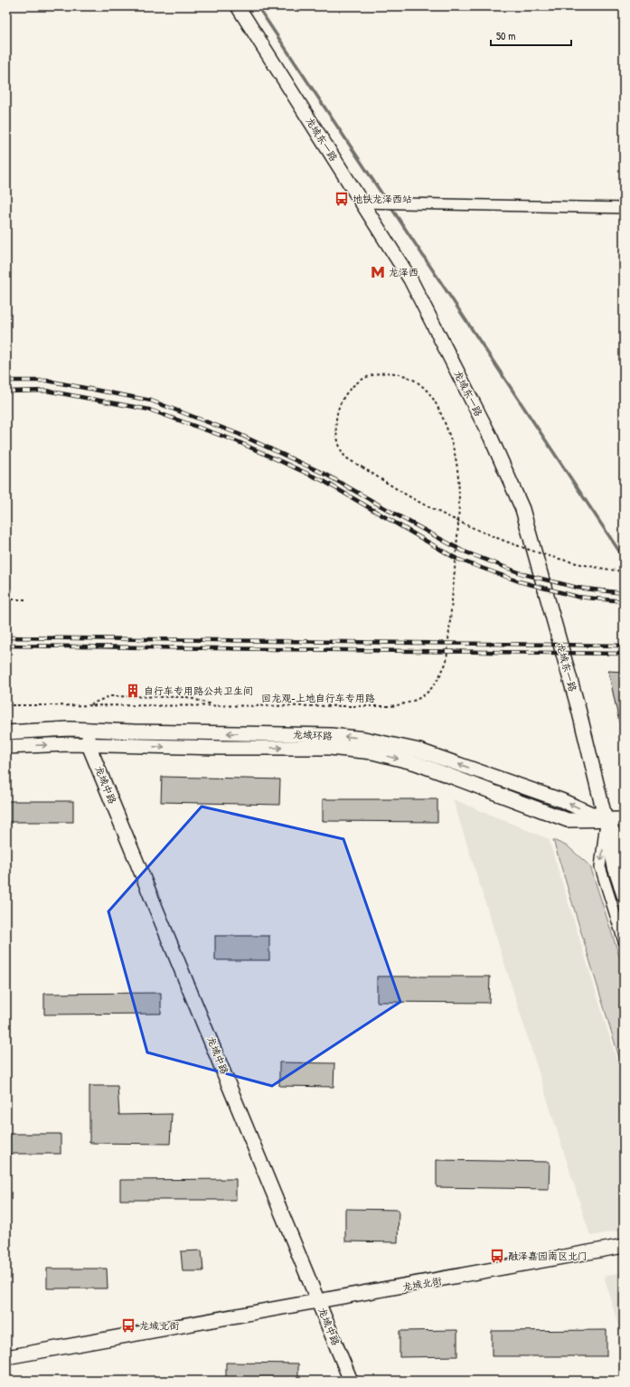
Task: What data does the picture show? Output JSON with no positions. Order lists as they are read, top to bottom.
{
  "streets": {
    "main road": [
      "龙域东一路",
      "龙域环路",
      "龙域中路",
      "龙域北街"
    ],
    "path": ["回龙观-上地自行车专用路"]
  },
  "crossings": [
    ["龙域东一路", "龙域环路"],
    ["龙域环路", "龙域中路"],
    ["龙域中路", "龙域北街"]
  ],
  "places": {
    "bus stop": ["地铁龙泽西站", "融泽嘉园南区北门", "龙域北街"],
    "metro station": ["龙泽西"],
    "building": ["自行车专用路公共卫生间"]
  },
  "scale_bar": "50 m"
}
